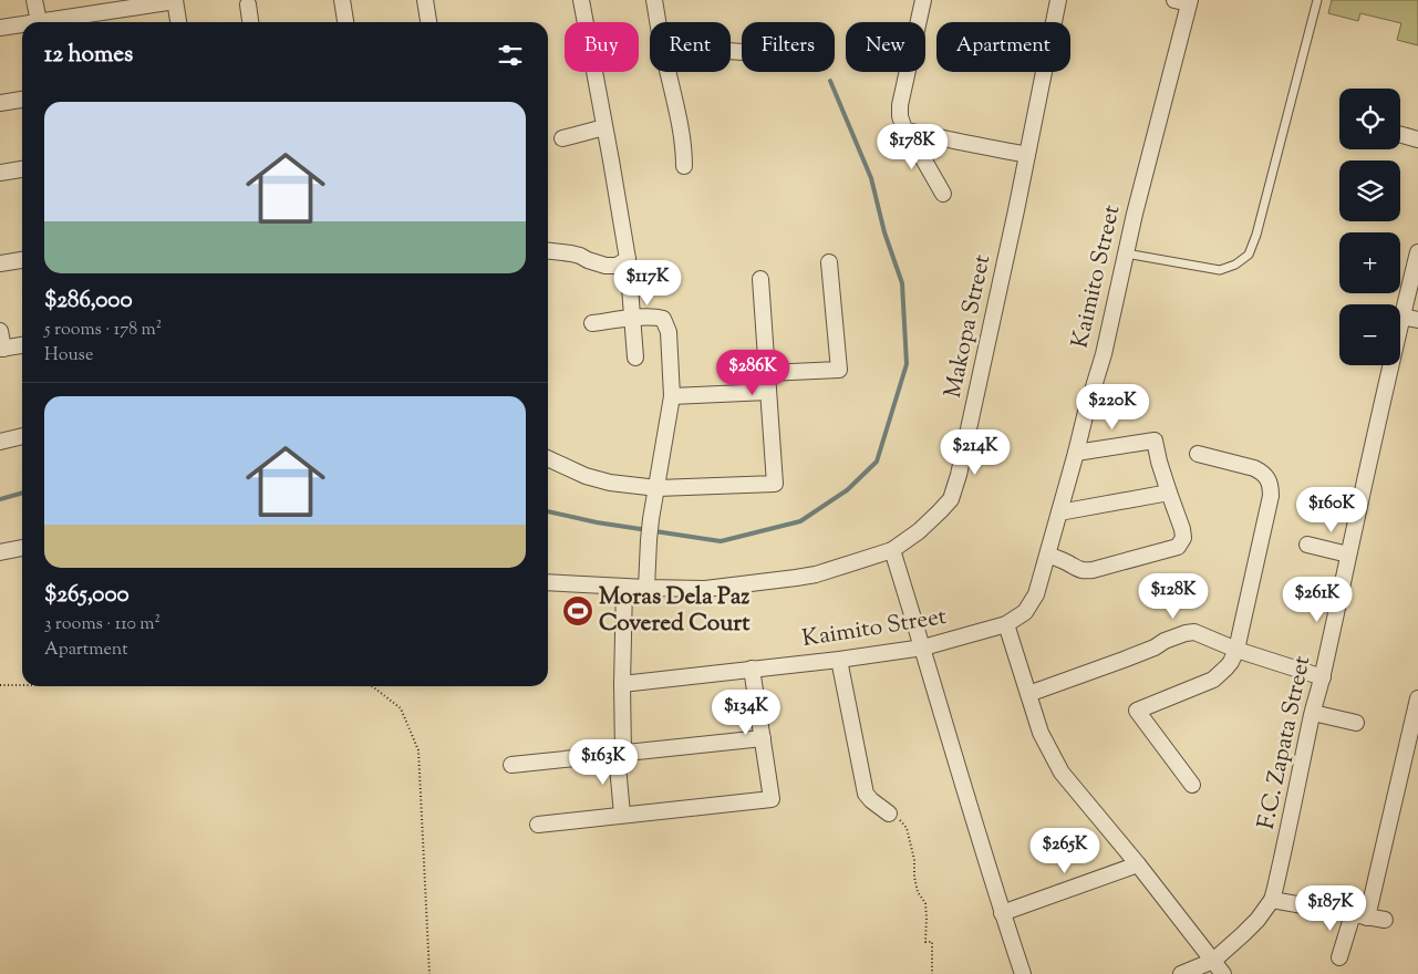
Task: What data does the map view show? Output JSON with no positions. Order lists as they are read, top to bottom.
{
  "streets": {
    "street": ["Kaimito Street", "Makopa Street", "F.C. Zapata Street"]
  },
  "places": {
    "sports": ["Moras Dela Paz Covered Court"]
  },
  "page": {
    "chip": [
      "Buy",
      "Rent",
      "Filters",
      "New",
      "Apartment"
    ],
    "heading": "12 homes",
    "map_buttons": ["+", "−"],
    "list": [
      {
        "name": "$286,000",
        "note": "5 rooms · 178 m² · House"
      },
      {
        "name": "$265,000",
        "note": "3 rooms · 110 m² · Apartment"
      }
    ],
    "price": [
      "$178K",
      "$117K",
      "$286K",
      "$220K",
      "$214K",
      "$160K",
      "$128K",
      "$261K",
      "$134K",
      "$163K",
      "$265K",
      "$187K"
    ]
  }
}
